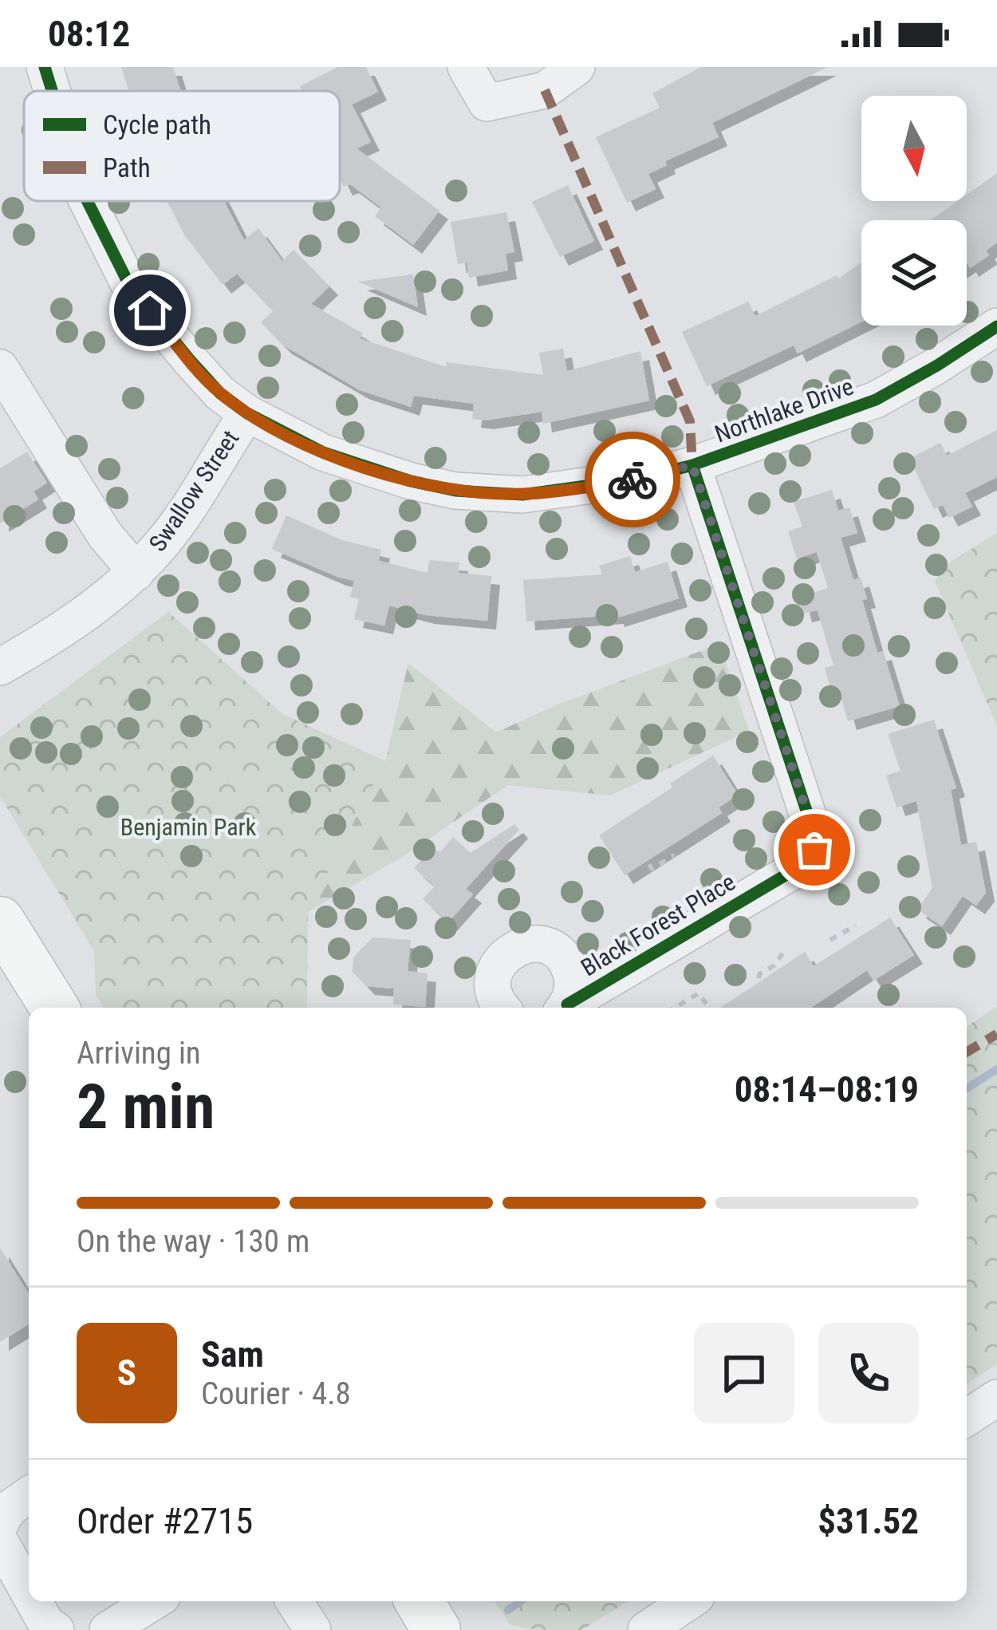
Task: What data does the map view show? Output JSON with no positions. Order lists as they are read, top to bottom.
{
  "streets": {
    "street": ["Northlake Drive", "Swallow Street", "Black Forest Place"]
  },
  "crossings": [
    ["Northlake Drive", "Swallow Street"],
    ["Northlake Drive", "Black Forest Place"]
  ],
  "parks": ["Benjamin Park"],
  "legend": ["Cycle path", "Path"],
  "north": "bottom",
  "page": {
    "status": "08:12",
    "heading": ["2 min", "Arriving in", "08:14–08:19"],
    "panel": [
      "Sam",
      "Courier · 4.8",
      "Order #2715",
      "$31.52"
    ],
    "bar": "On the way · 130 m",
    "round": "S"
  }
}
